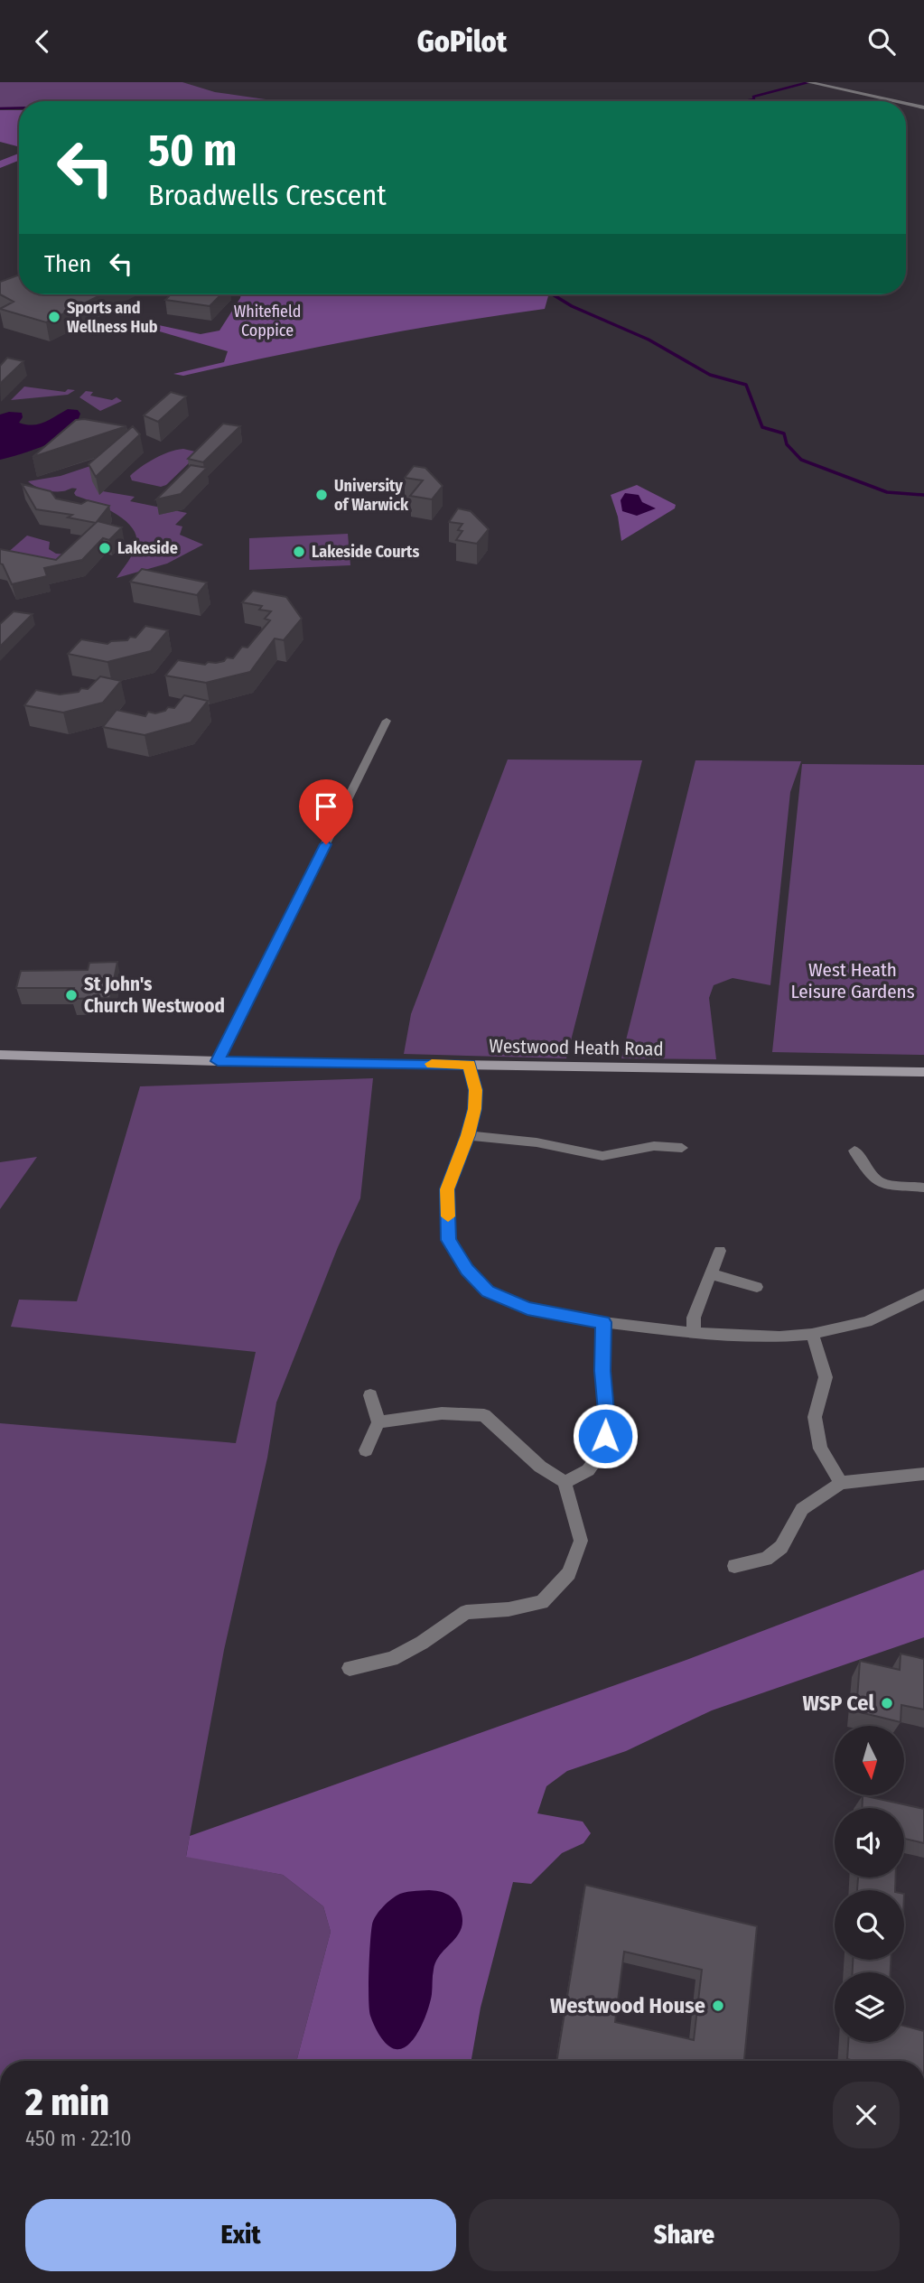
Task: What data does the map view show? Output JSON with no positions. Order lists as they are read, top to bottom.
{
  "streets": {
    "street": ["Westwood Heath Road"]
  },
  "parks": ["Whitefield Coppice", "West Heath Leisure Gardens"],
  "places": [
    "Sports and Wellness Hub",
    "University of Warwick",
    "Lakeside",
    "Lakeside Courts",
    "St John's Church Westwood",
    "WSP Cel",
    "Westwood House"
  ],
  "north": "bottom",
  "page": {
    "header": "GoPilot",
    "turn": ["50 m", "Broadwells Crescent"],
    "then": "Then",
    "heading": ["2 min", "450 m · 22:10"],
    "buttons": ["Exit", "Share"]
  }
}
